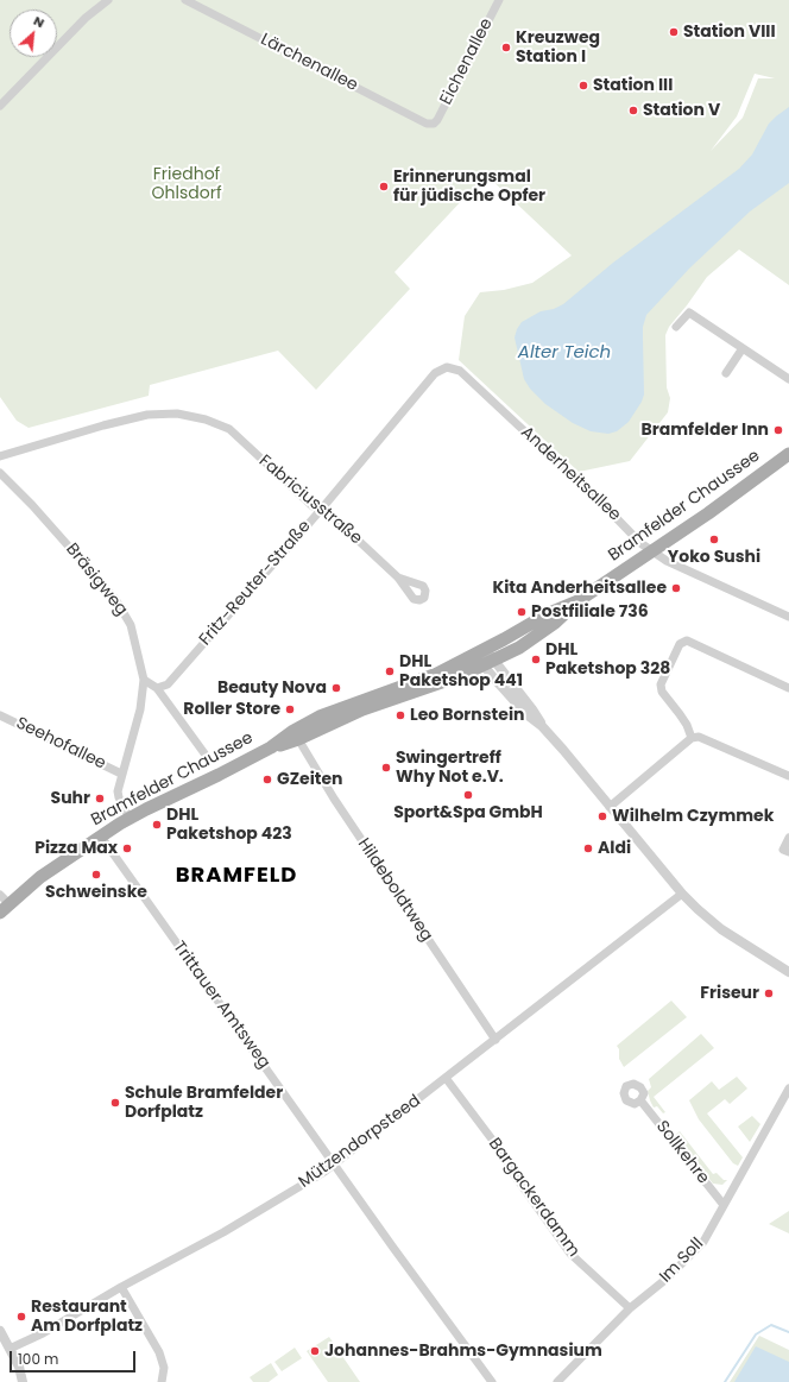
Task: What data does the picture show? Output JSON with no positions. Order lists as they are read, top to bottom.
{
  "streets": {
    "main road": ["Bramfelder Chaussee"],
    "street": [
      "Eichenallee",
      "Lärchenallee",
      "Anderheitsallee",
      "Fabriciusstraße",
      "Bräsigweg",
      "Fritz-Reuter-Straße",
      "Seehofallee",
      "Hildeboldtweg",
      "Trittauer Amtsweg",
      "Mützendorpsteed",
      "Sollkehre",
      "Bargackerdamm",
      "Im Soll"
    ]
  },
  "crossings": [
    ["Eichenallee", "Lärchenallee"],
    ["Anderheitsallee", "Bramfelder Chaussee"],
    ["Anderheitsallee", "Fritz-Reuter-Straße"],
    ["Fabriciusstraße", "Fritz-Reuter-Straße"],
    ["Bramfelder Chaussee", "Bräsigweg"],
    ["Bramfelder Chaussee", "Hildeboldtweg"],
    ["Bramfelder Chaussee", "Trittauer Amtsweg"],
    ["Bräsigweg", "Seehofallee"],
    ["Hildeboldtweg", "Mützendorpsteed"],
    ["Trittauer Amtsweg", "Mützendorpsteed"],
    ["Mützendorpsteed", "Bargackerdamm"],
    ["Sollkehre", "Im Soll"],
    ["Bargackerdamm", "Im Soll"]
  ],
  "districts": ["BRAMFELD"],
  "water": ["Alter Teich"],
  "parks": ["Friedhof Ohlsdorf"],
  "places": [
    "Station VIII",
    "Kreuzweg Station I",
    "Station III",
    "Station V",
    "Erinnerungsmal für jüdische Opfer",
    "Bramfelder Inn",
    "Yoko Sushi",
    "Kita Anderheitsallee",
    "Postfiliale 736",
    "DHL Paketshop 328",
    "DHL Paketshop 441",
    "Beauty Nova",
    "Roller Store",
    "Leo Bornstein",
    "Swingertreff Why Not e.V.",
    "GZeiten",
    "Sport&Spa GmbH",
    "Suhr",
    "Wilhelm Czymmek",
    "DHL Paketshop 423",
    "Pizza Max",
    "Aldi",
    "Schweinske",
    "Friseur",
    "Schule Bramfelder Dorfplatz",
    "Restaurant Am Dorfplatz",
    "Johannes-Brahms-Gymnasium"
  ],
  "scale_bar": "100 m",
  "north": "top right"
}
